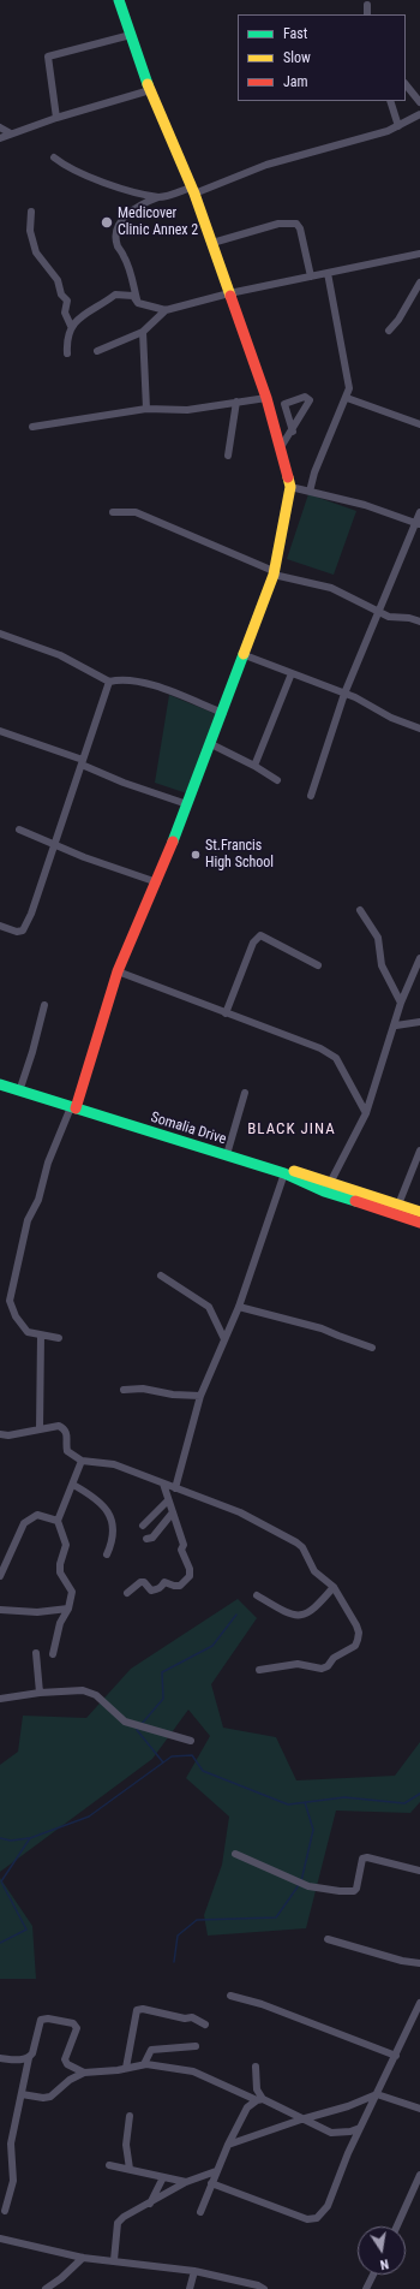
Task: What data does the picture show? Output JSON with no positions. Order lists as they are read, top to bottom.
{
  "streets": {
    "street": ["Somalia Drive"]
  },
  "districts": ["BLACK JINA"],
  "places": ["Medicover Clinic Annex 2", "St.Francis High School"],
  "legend": ["Fast", "Slow", "Jam"],
  "north": "bottom"
}
